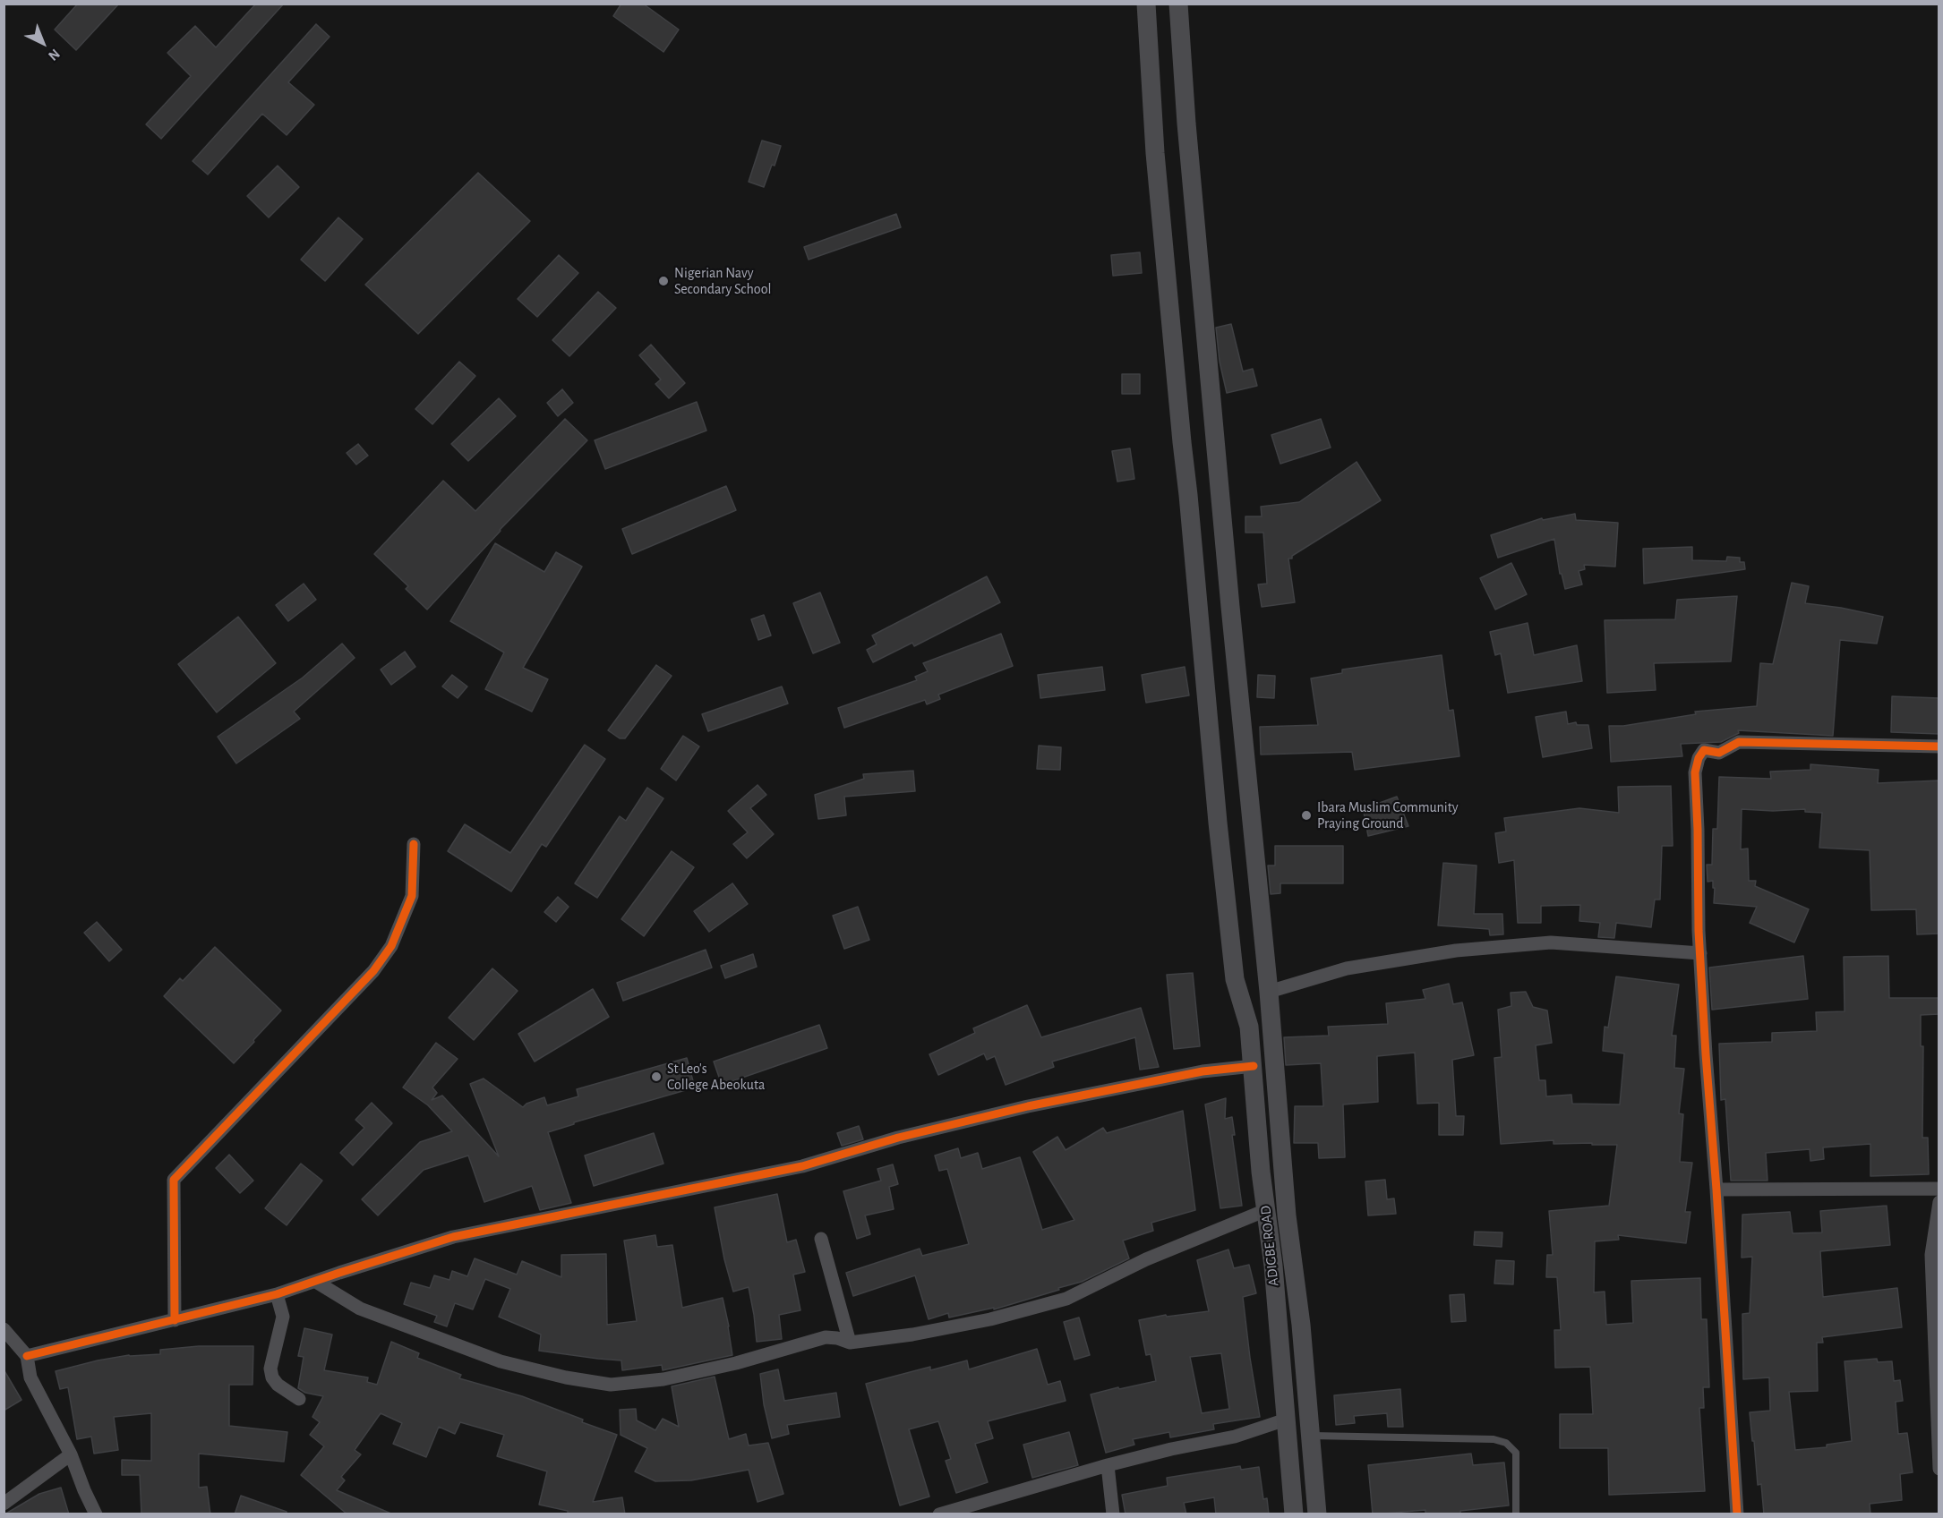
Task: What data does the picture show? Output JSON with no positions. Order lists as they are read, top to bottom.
{
  "streets": {
    "main road": ["ADIGBE ROAD"]
  },
  "places": ["Nigerian Navy Secondary School", "Ibara Muslim Community Praying Ground", "St Leo's College Abeokuta"],
  "north": "bottom right"
}
